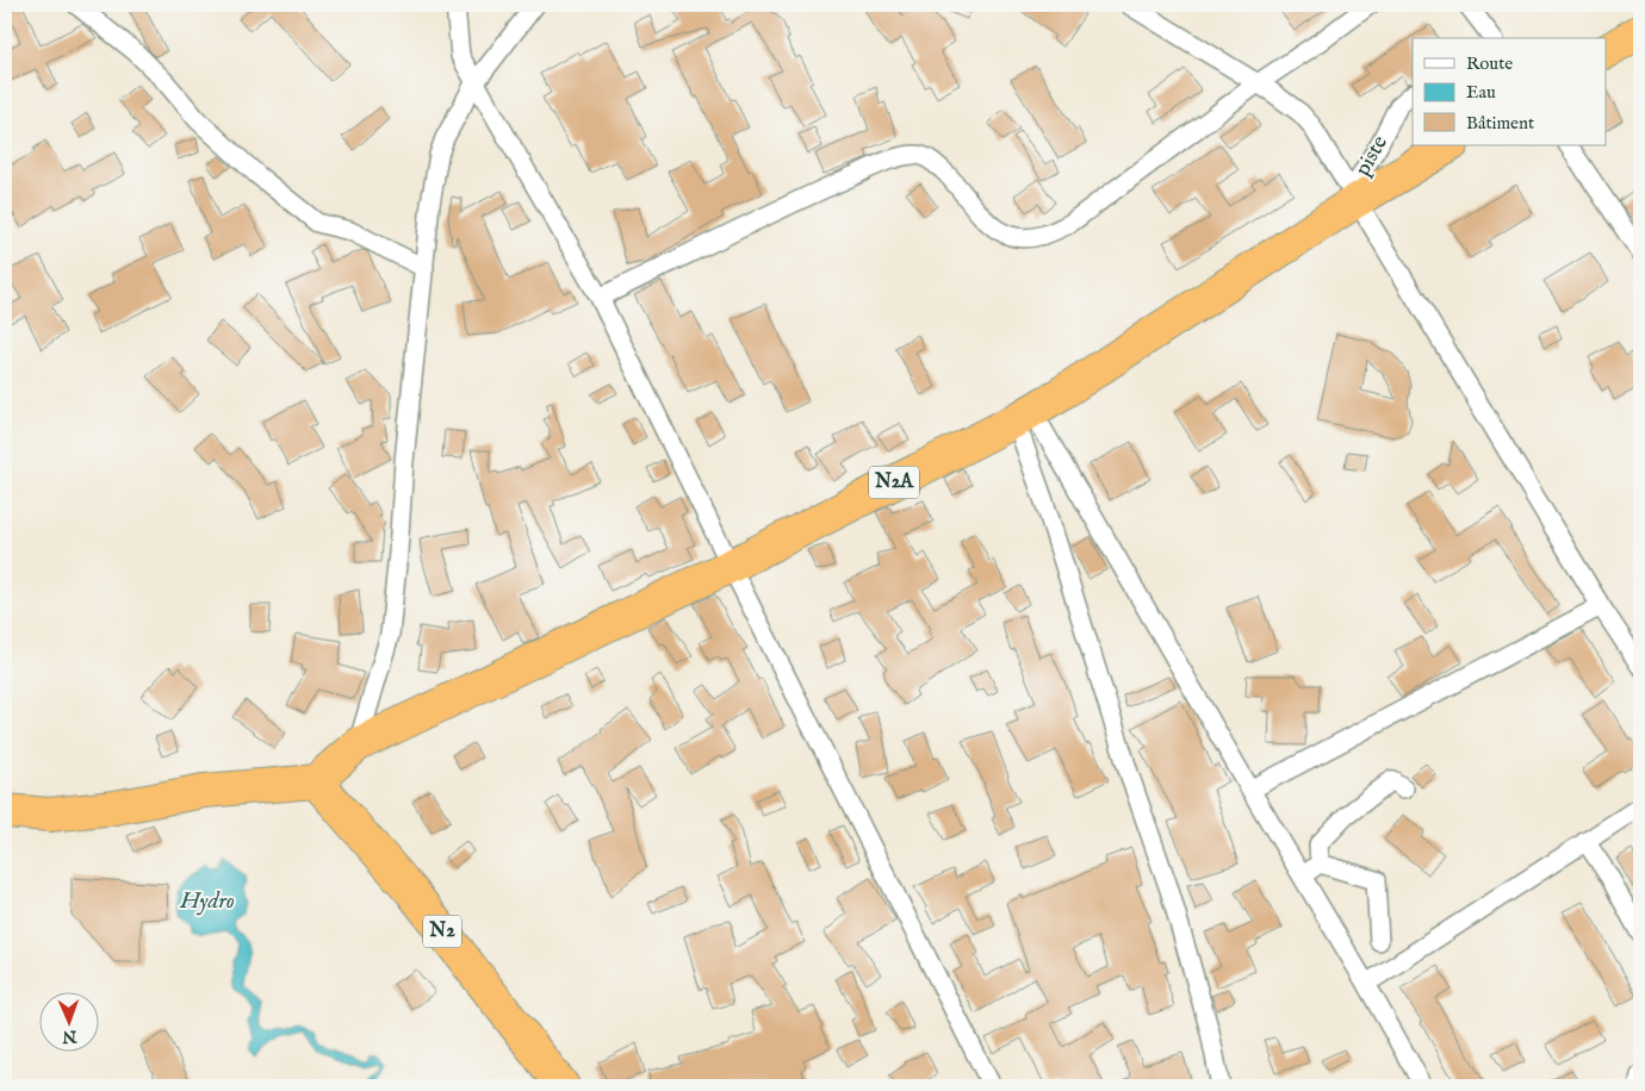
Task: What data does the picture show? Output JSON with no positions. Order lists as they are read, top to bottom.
{
  "streets": {
    "highway": ["N2A", "N2"],
    "street": ["piste"]
  },
  "crossings": [
    ["piste", "N2A"],
    ["N2A", "N2"]
  ],
  "water": ["Hydro"],
  "legend": ["Route", "Eau", "Bâtiment"],
  "north": "bottom"
}
